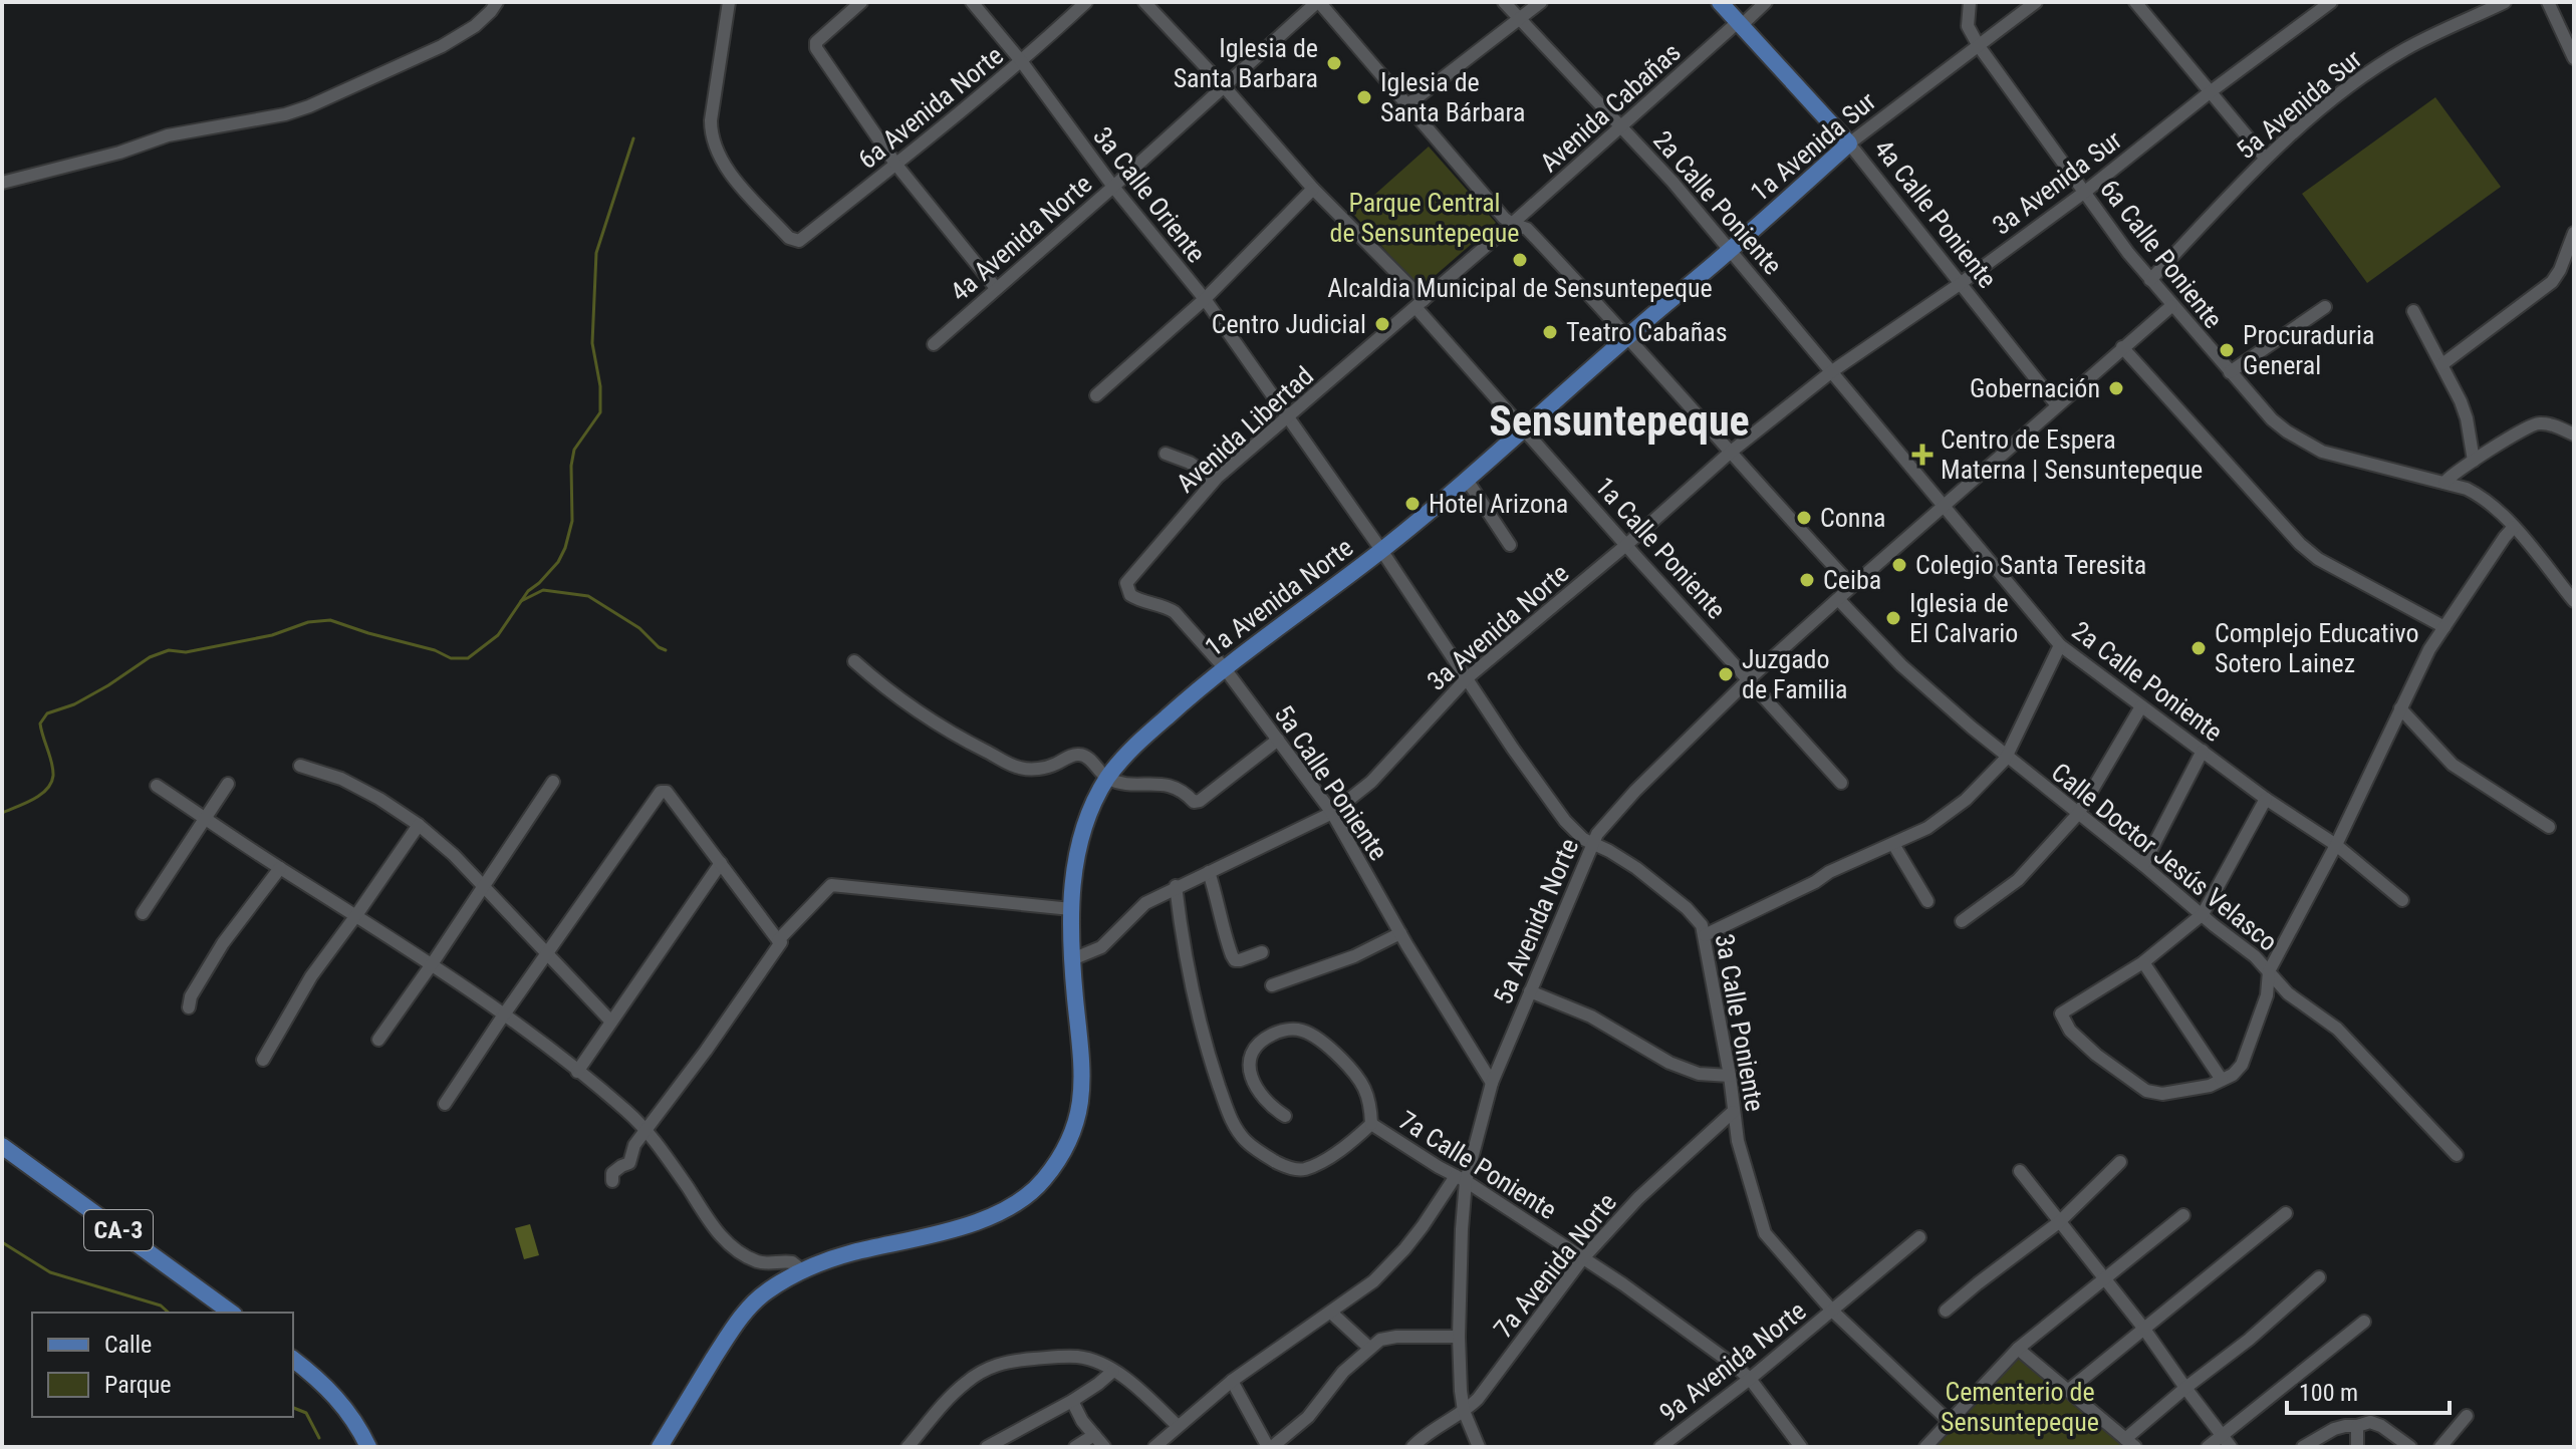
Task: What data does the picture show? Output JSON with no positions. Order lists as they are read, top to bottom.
{
  "streets": {
    "main road": [
      "1a Avenida Sur",
      "4a Calle Poniente",
      "1a Avenida Norte",
      "CA-3"
    ],
    "street": [
      "5a Avenida Sur",
      "6a Avenida Norte",
      "Avenida Cabañas",
      "3a Avenida Sur",
      "3a Calle Oriente",
      "2a Calle Poniente",
      "4a Avenida Norte",
      "6a Calle Poniente",
      "Avenida Libertad",
      "1a Calle Poniente",
      "3a Avenida Norte",
      "5a Calle Poniente",
      "Calle Doctor Jesús Velasco",
      "5a Avenida Norte",
      "3a Calle Poniente",
      "7a Calle Poniente",
      "7a Avenida Norte",
      "9a Avenida Norte"
    ]
  },
  "crossings": [
    ["5a Avenida Sur", "6a Calle Poniente"],
    ["6a Avenida Norte", "3a Calle Oriente"],
    ["Avenida Cabañas", "2a Calle Poniente"],
    ["Avenida Cabañas", "4a Calle Poniente"],
    ["Avenida Cabañas", "Avenida Libertad"],
    ["1a Avenida Sur", "2a Calle Poniente"],
    ["1a Avenida Sur", "4a Calle Poniente"],
    ["1a Avenida Sur", "6a Calle Poniente"],
    ["1a Avenida Sur", "1a Avenida Norte"],
    ["3a Avenida Sur", "2a Calle Poniente"],
    ["3a Avenida Sur", "4a Calle Poniente"],
    ["3a Avenida Sur", "6a Calle Poniente"],
    ["3a Avenida Sur", "3a Avenida Norte"],
    ["3a Calle Oriente", "4a Avenida Norte"],
    ["3a Calle Oriente", "Avenida Libertad"],
    ["3a Calle Oriente", "3a Calle Poniente"],
    ["4a Avenida Norte", "1a Calle Poniente"],
    ["Avenida Libertad", "1a Calle Poniente"],
    ["Avenida Libertad", "5a Calle Poniente"],
    ["Avenida Libertad", "3a Calle Poniente"],
    ["1a Calle Poniente", "1a Avenida Norte"],
    ["1a Calle Poniente", "3a Avenida Norte"],
    ["1a Calle Poniente", "5a Avenida Norte"],
    ["1a Avenida Norte", "5a Calle Poniente"],
    ["1a Avenida Norte", "3a Calle Poniente"],
    ["3a Avenida Norte", "5a Calle Poniente"],
    ["3a Avenida Norte", "3a Calle Poniente"],
    ["3a Avenida Norte", "7a Calle Poniente"],
    ["5a Calle Poniente", "5a Avenida Norte"],
    ["Calle Doctor Jesús Velasco", "5a Avenida Norte"],
    ["5a Avenida Norte", "3a Calle Poniente"],
    ["5a Avenida Norte", "7a Calle Poniente"],
    ["3a Calle Poniente", "7a Avenida Norte"],
    ["3a Calle Poniente", "9a Avenida Norte"],
    ["7a Calle Poniente", "7a Avenida Norte"],
    ["7a Calle Poniente", "9a Avenida Norte"]
  ],
  "districts": ["Sensuntepeque"],
  "parks": ["Parque Central de Sensuntepeque", "Cementerio de Sensuntepeque"],
  "places": {
    "other": [
      "Iglesia de Santa Barbara",
      "Iglesia de Santa Bárbara",
      "Alcaldia Municipal de Sensuntepeque",
      "Centro Judicial",
      "Teatro Cabañas",
      "Procuraduria General",
      "Gobernación",
      "Hotel Arizona",
      "Conna",
      "Colegio Santa Teresita",
      "Ceiba",
      "Iglesia de El Calvario",
      "Complejo Educativo Sotero Lainez",
      "Juzgado de Familia"
    ],
    "health": ["Centro de Espera Materna | Sensuntepeque"]
  },
  "legend": ["Calle", "Parque"],
  "scale_bar": "100 m"
}
